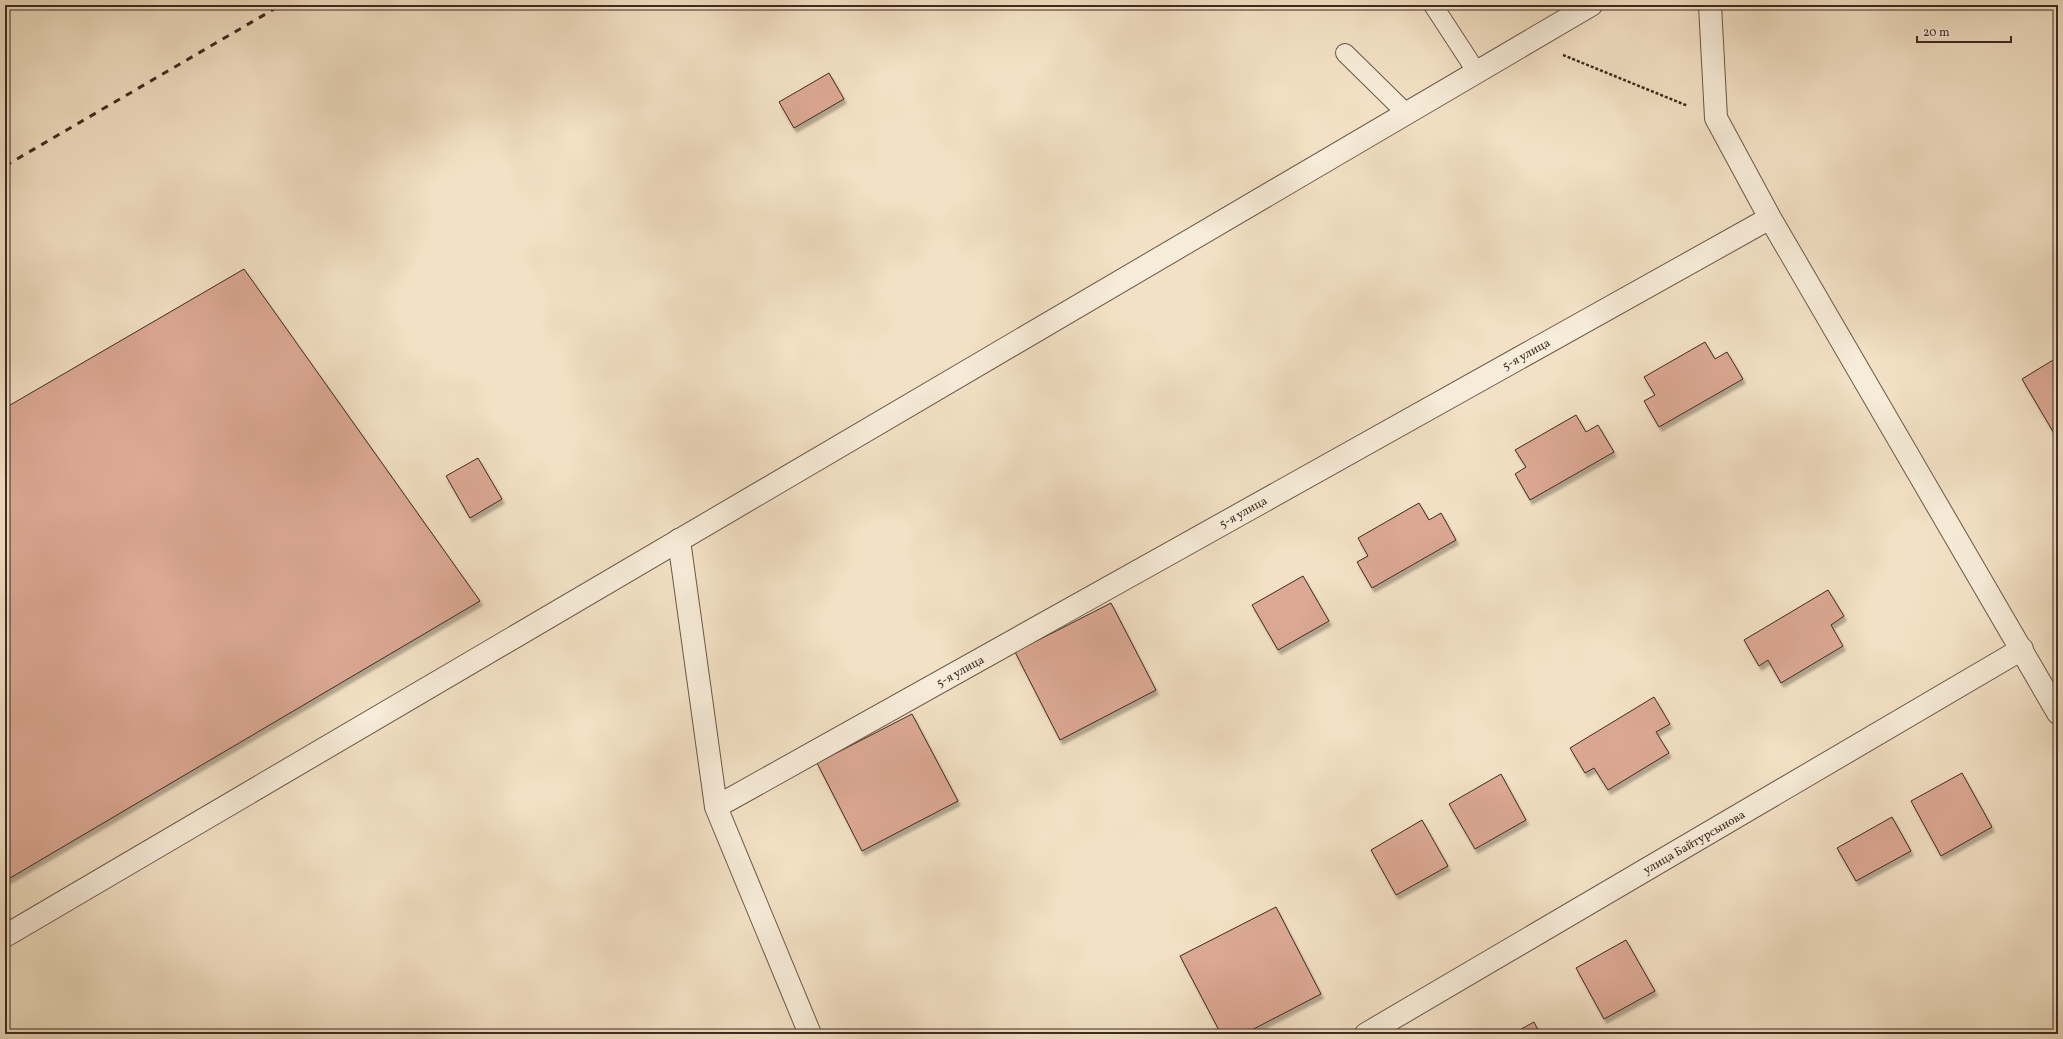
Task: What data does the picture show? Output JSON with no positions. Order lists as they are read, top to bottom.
{
  "streets": {
    "street": ["5-я улица", "улица Байтурсынова"]
  },
  "scale_bar": "20 m"
}
